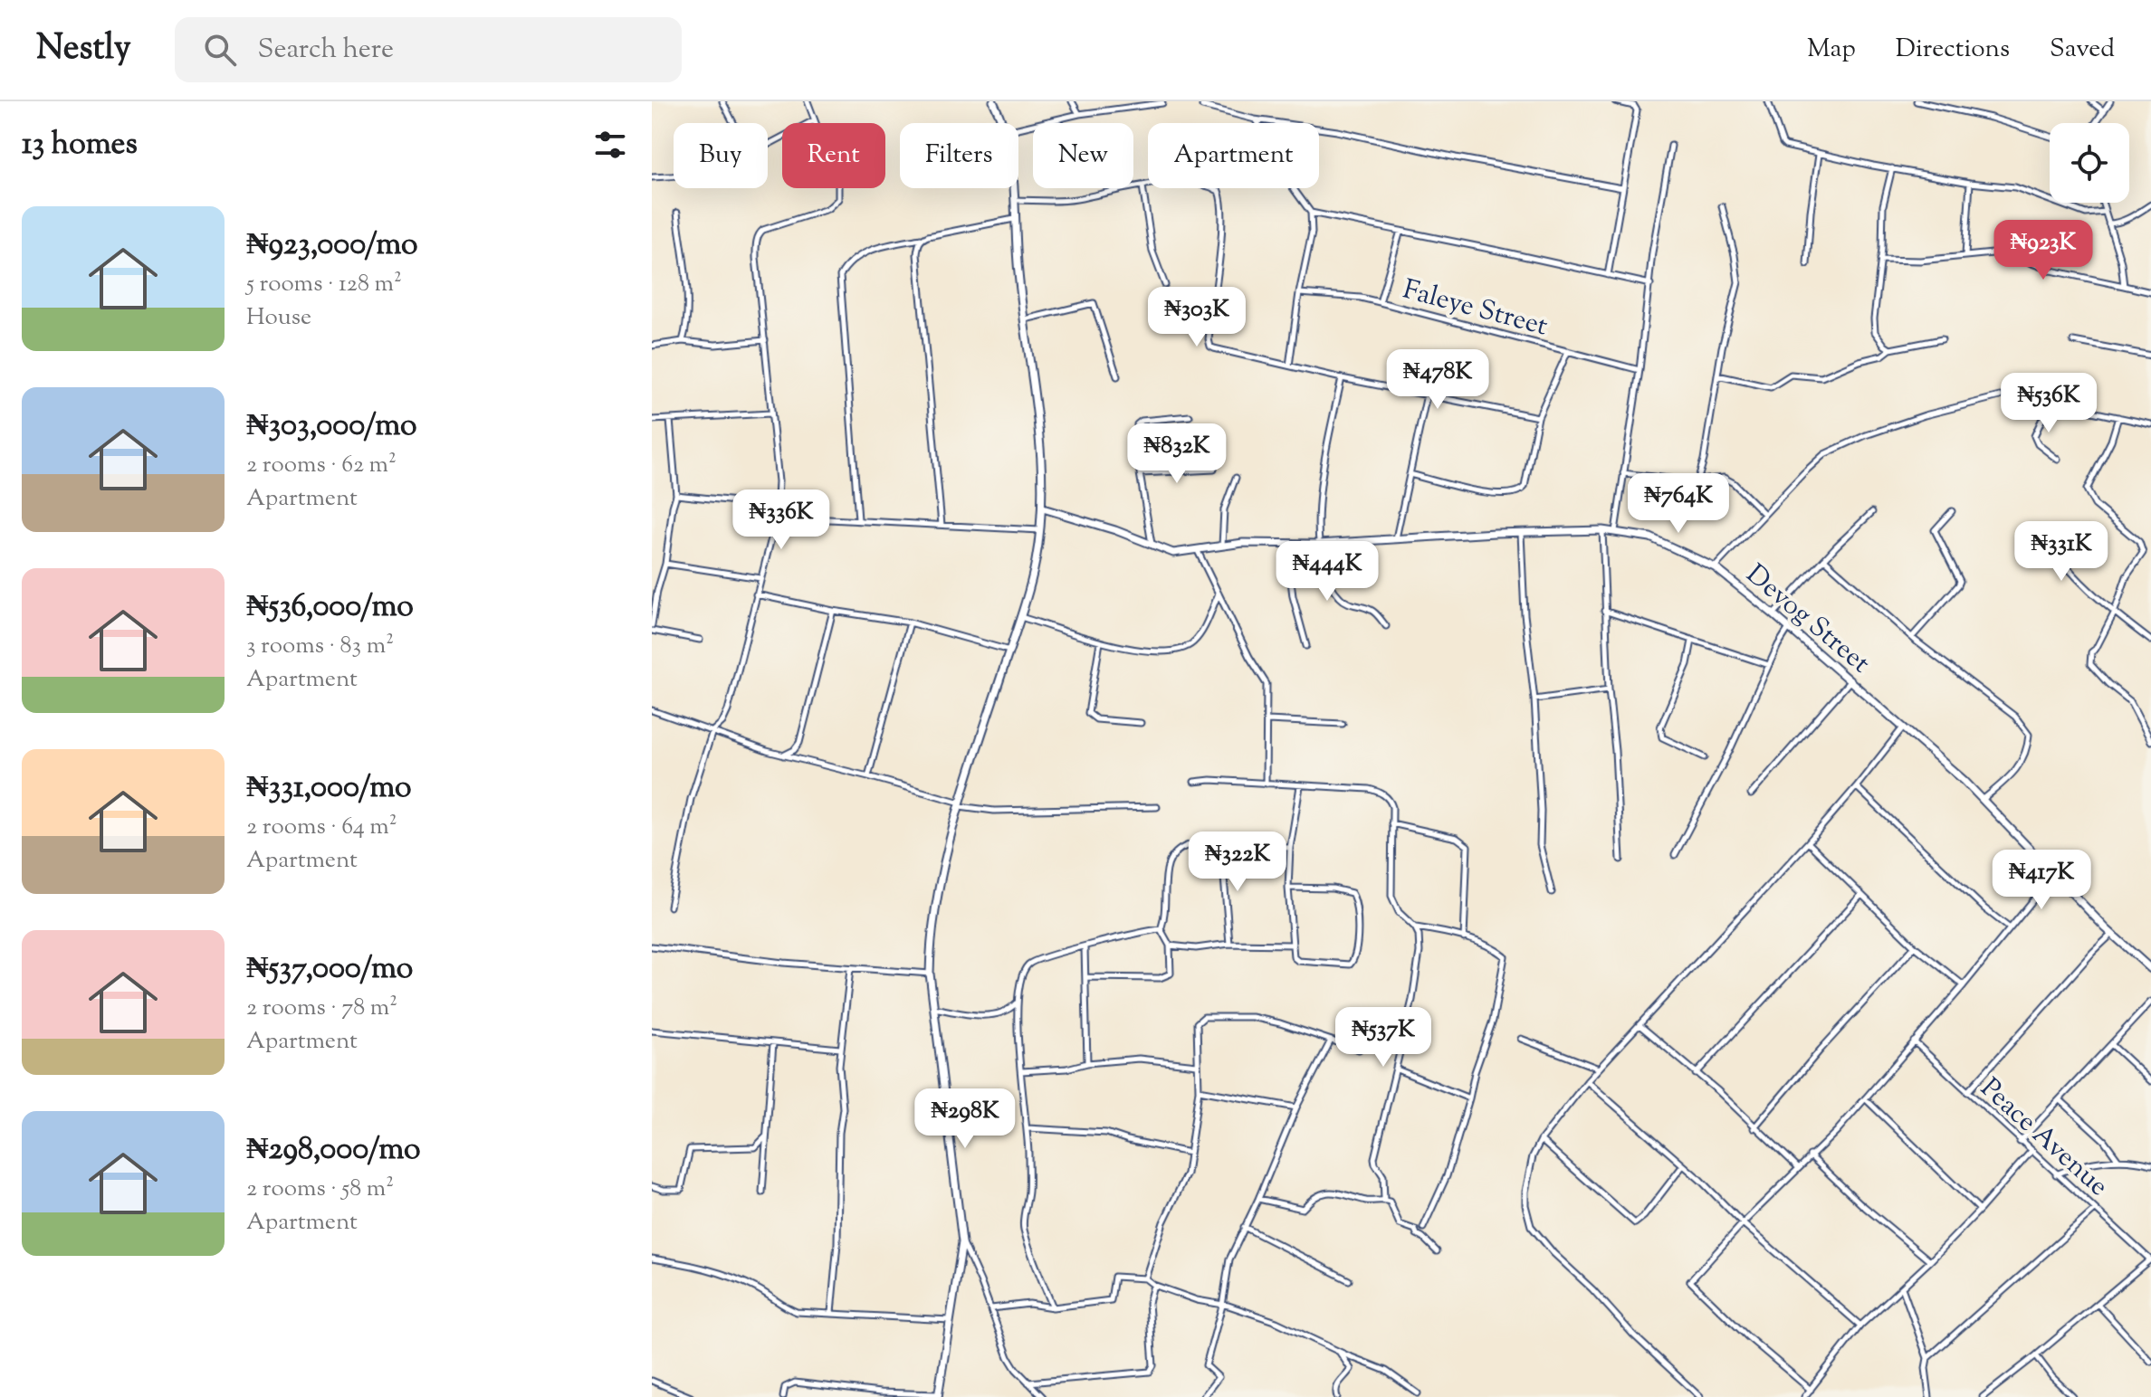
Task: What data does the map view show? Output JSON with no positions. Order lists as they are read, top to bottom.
{
  "streets": {
    "street": ["Faleye Street", "Devog Street", "Peace Avenue"]
  },
  "page": {
    "header": "Nestly",
    "search": "Search here",
    "nav": ["Map", "Directions", "Saved"],
    "heading": "13 homes",
    "chip": [
      "Buy",
      "Rent",
      "Filters",
      "New",
      "Apartment"
    ],
    "list": [
      {
        "name": "₦923,000/mo",
        "note": "5 rooms · 128 m² · House"
      },
      {
        "name": "₦303,000/mo",
        "note": "2 rooms · 62 m² · Apartment"
      },
      {
        "name": "₦536,000/mo",
        "note": "3 rooms · 83 m² · Apartment"
      },
      {
        "name": "₦331,000/mo",
        "note": "2 rooms · 64 m² · Apartment"
      },
      {
        "name": "₦537,000/mo",
        "note": "2 rooms · 78 m² · Apartment"
      },
      {
        "name": "₦298,000/mo",
        "note": "2 rooms · 58 m² · Apartment"
      }
    ],
    "price": [
      "₦923K",
      "₦303K",
      "₦478K",
      "₦536K",
      "₦832K",
      "₦764K",
      "₦336K",
      "₦331K",
      "₦444K",
      "₦322K",
      "₦417K",
      "₦537K",
      "₦298K"
    ]
  }
}
